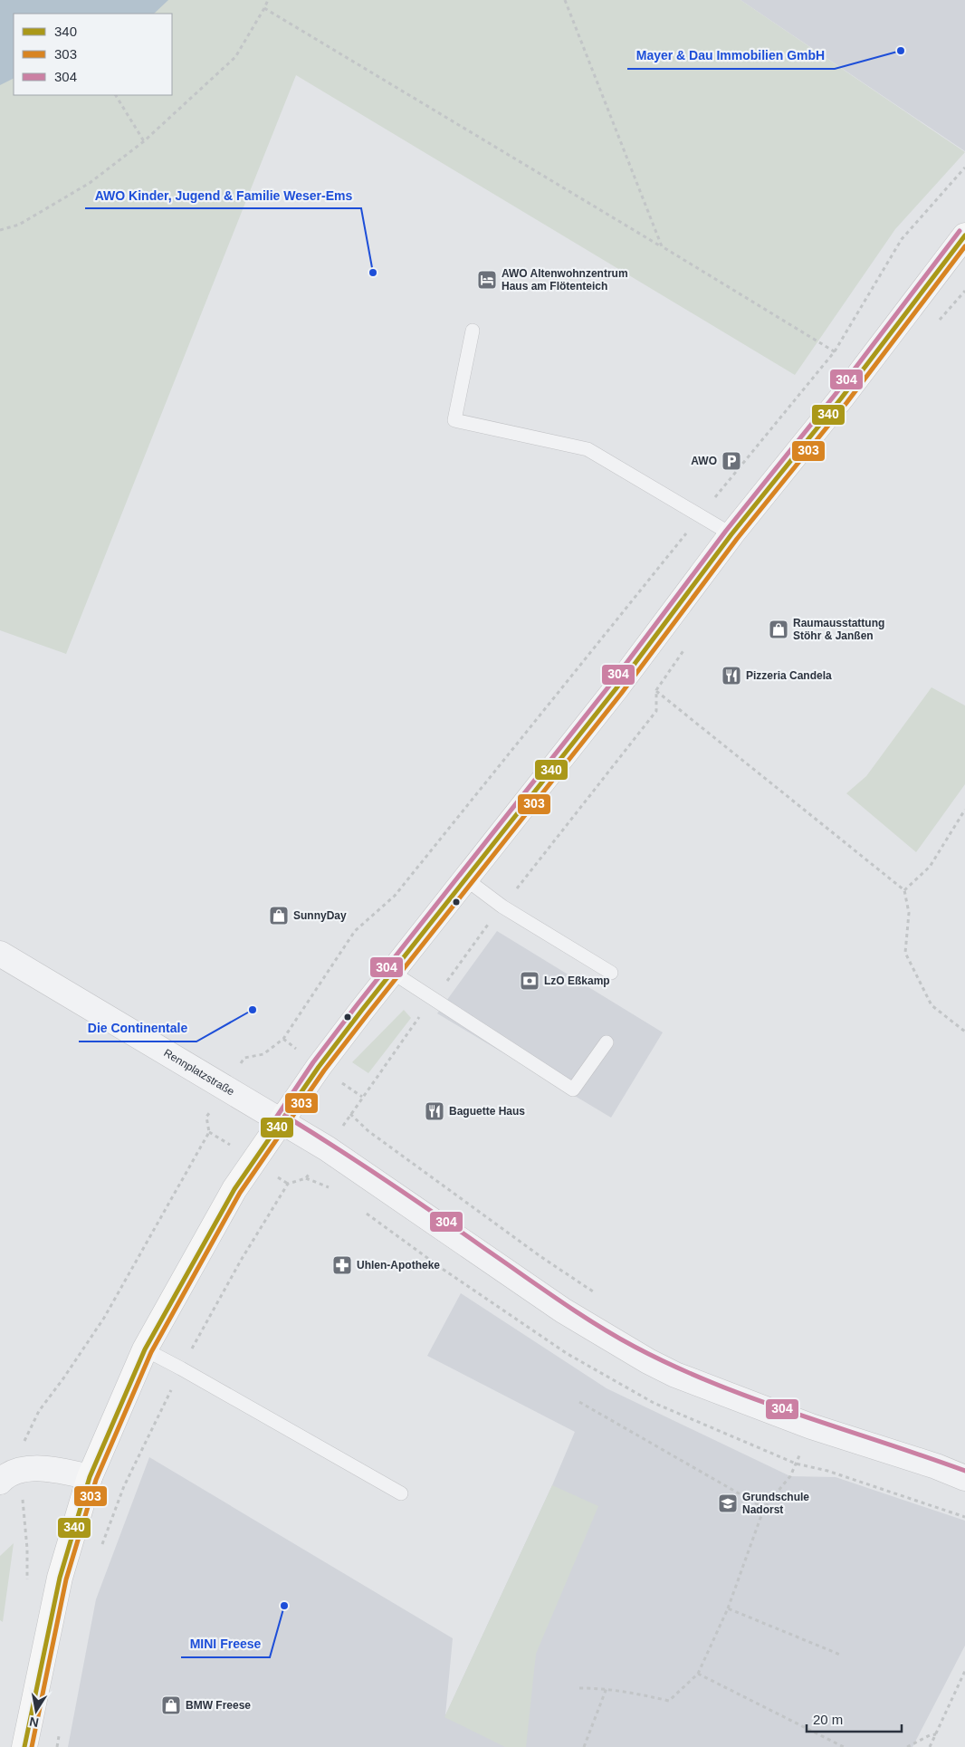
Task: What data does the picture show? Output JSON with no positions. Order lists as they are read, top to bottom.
{
  "streets": {
    "street": ["Rennplatzstraße"]
  },
  "places": {
    "other": [
      "Mayer & Dau Immobilien GmbH",
      "AWO Kinder, Jugend & Familie Weser-Ems",
      "Die Continentale",
      "MINI Freese"
    ],
    "hotel": ["AWO Altenwohnzentrum Haus am Flötenteich"],
    "parking": ["AWO"],
    "shop": ["Raumausstattung Stöhr & Janßen", "SunnyDay", "BMW Freese"],
    "restaurant": ["Pizzeria Candela", "Baguette Haus"],
    "bank": ["LzO Eßkamp"],
    "pharmacy": ["Uhlen-Apotheke"],
    "school or university": ["Grundschule Nadorst"]
  },
  "lines": ["transit line 304", "transit line 340", "transit line 303"],
  "legend": ["340", "303", "304"],
  "scale_bar": "20 m",
  "north": "bottom"
}
